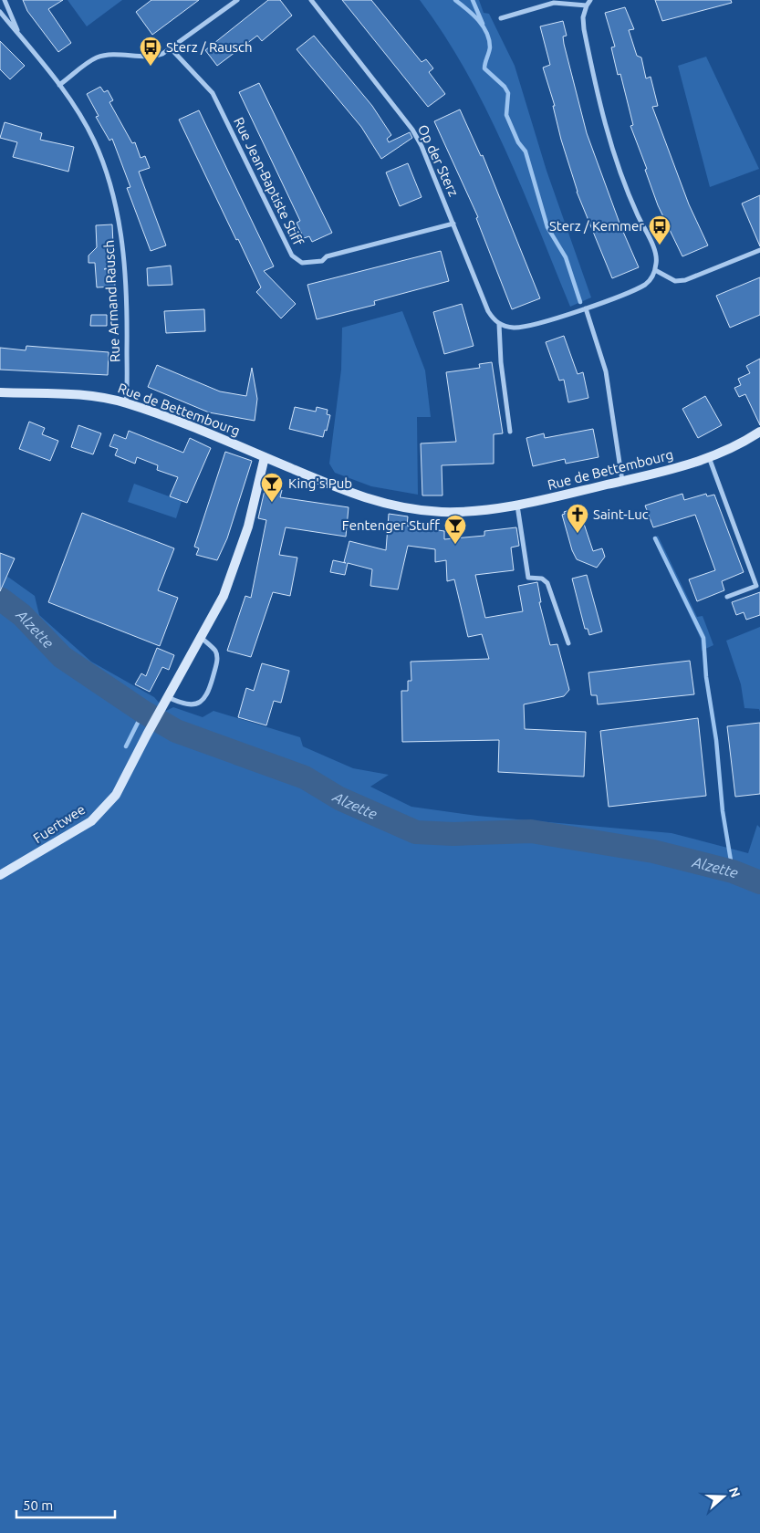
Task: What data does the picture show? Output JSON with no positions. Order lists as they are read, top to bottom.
{
  "streets": {
    "main road": ["Rue de Bettembourg", "Fuertwee"],
    "street": ["Op der Sterz", "Rue Jean-Baptiste Stiff", "Rue Armand Rausch"]
  },
  "crossings": [
    ["Op der Sterz", "Rue Jean-Baptiste Stiff"],
    ["Rue Armand Rausch", "Rue de Bettembourg"]
  ],
  "water": ["Alzette"],
  "places": {
    "bus stop": ["Sterz / Rausch", "Sterz / Kemmer"],
    "bar": ["King's Pub", "Fentenger Stuff"],
    "church": ["Saint-Luc"]
  },
  "scale_bar": "50 m",
  "north": "right"
}
